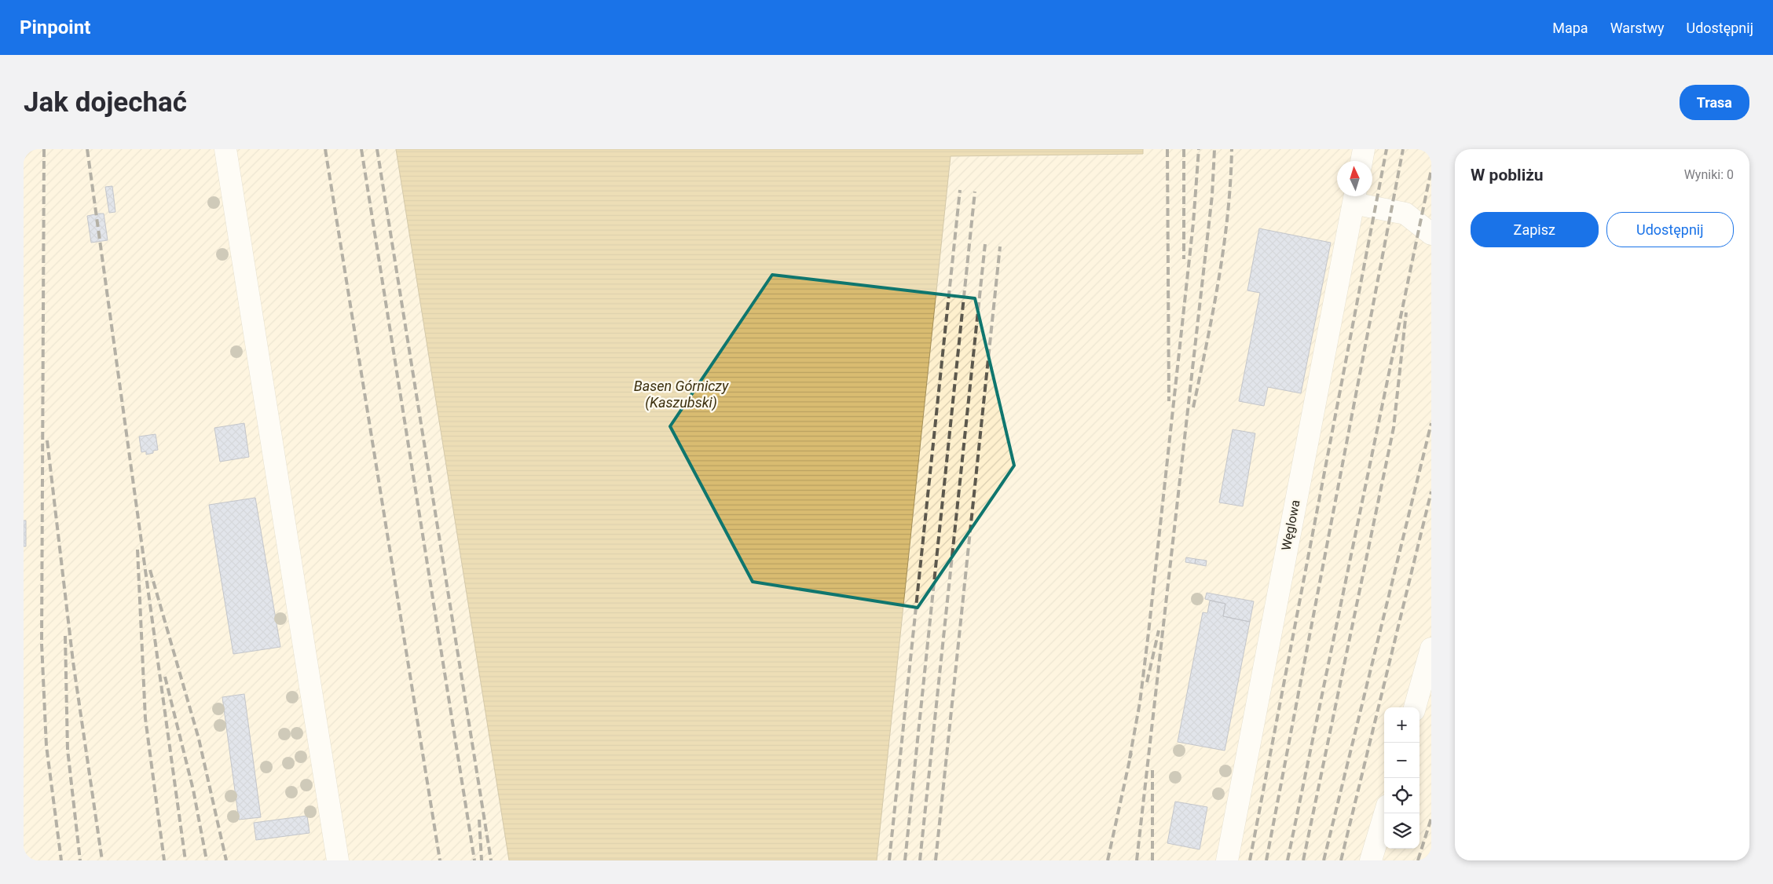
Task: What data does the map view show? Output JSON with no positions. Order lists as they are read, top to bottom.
{
  "streets": {
    "lane": ["Węglowa"]
  },
  "water": ["Basen Górniczy (Kaszubski)"],
  "north": "top",
  "page": {
    "header": "Pinpoint",
    "nav": ["Mapa", "Warstwy", "Udostępnij"],
    "buttons": [
      "Trasa",
      ["Zapisz", "Udostępnij"]
    ],
    "title": "Jak dojechać",
    "heading": ["W pobliżu", "Wyniki: 0"],
    "map_buttons": ["+", "−"]
  }
}
